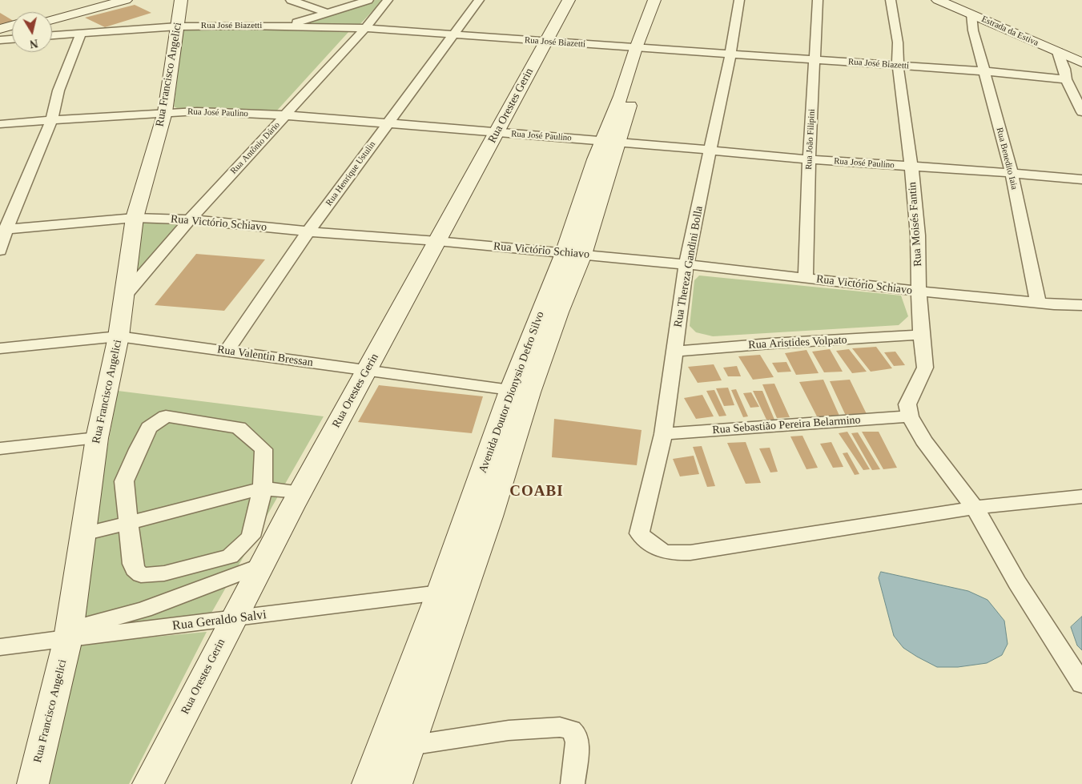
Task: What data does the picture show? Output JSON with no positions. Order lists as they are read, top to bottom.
{
  "streets": {
    "street": [
      "Rua José Biazetti",
      "Estrada da Estiva",
      "Rua Francisco Angelici",
      "Rua Orestes Gerin",
      "Rua José Paulino",
      "Rua João Filipini",
      "Rua Antônio Dário",
      "Rua Benedito Iaia",
      "Rua Henrique Ustulin",
      "Rua Victório Schiavo",
      "Rua Moisés Fantin",
      "Rua Thereza Gandini Bolla",
      "Rua Aristides Volpato",
      "Rua Valentin Bressan",
      "Avenida Doutor Dionysio Defro Silvo",
      "Rua Sebastião Pereira Belarmino",
      "Rua Geraldo Salvi"
    ]
  },
  "crossings": [
    ["Rua José Biazetti", "Rua Francisco Angelici"],
    ["Rua José Biazetti", "Rua Orestes Gerin"],
    ["Rua José Biazetti", "Rua João Filipini"],
    ["Rua José Biazetti", "Rua Antônio Dário"],
    ["Rua José Biazetti", "Rua Benedito Iaia"],
    ["Rua José Biazetti", "Rua Henrique Ustulin"],
    ["Rua José Biazetti", "Rua Moisés Fantin"],
    ["Rua José Biazetti", "Rua Thereza Gandini Bolla"],
    ["Rua José Biazetti", "Avenida Doutor Dionysio Defro Silvo"],
    ["Estrada da Estiva", "Rua Benedito Iaia"],
    ["Rua Francisco Angelici", "Rua José Paulino"],
    ["Rua Francisco Angelici", "Rua Antônio Dário"],
    ["Rua Francisco Angelici", "Rua Victório Schiavo"],
    ["Rua Francisco Angelici", "Rua Valentin Bressan"],
    ["Rua Francisco Angelici", "Rua Geraldo Salvi"],
    ["Rua Orestes Gerin", "Rua José Paulino"],
    ["Rua Orestes Gerin", "Rua Victório Schiavo"],
    ["Rua Orestes Gerin", "Rua Valentin Bressan"],
    ["Rua Orestes Gerin", "Rua Geraldo Salvi"],
    ["Rua José Paulino", "Rua João Filipini"],
    ["Rua José Paulino", "Rua Antônio Dário"],
    ["Rua José Paulino", "Rua Benedito Iaia"],
    ["Rua José Paulino", "Rua Henrique Ustulin"],
    ["Rua José Paulino", "Rua Moisés Fantin"],
    ["Rua José Paulino", "Rua Thereza Gandini Bolla"],
    ["Rua José Paulino", "Avenida Doutor Dionysio Defro Silvo"],
    ["Rua João Filipini", "Rua Victório Schiavo"],
    ["Rua Antônio Dário", "Rua Victório Schiavo"],
    ["Rua Benedito Iaia", "Rua Victório Schiavo"],
    ["Rua Henrique Ustulin", "Rua Victório Schiavo"],
    ["Rua Henrique Ustulin", "Rua Valentin Bressan"],
    ["Rua Victório Schiavo", "Rua Moisés Fantin"],
    ["Rua Victório Schiavo", "Rua Thereza Gandini Bolla"],
    ["Rua Victório Schiavo", "Avenida Doutor Dionysio Defro Silvo"],
    ["Rua Moisés Fantin", "Rua Aristides Volpato"],
    ["Rua Moisés Fantin", "Rua Sebastião Pereira Belarmino"],
    ["Rua Thereza Gandini Bolla", "Rua Aristides Volpato"],
    ["Rua Thereza Gandini Bolla", "Rua Sebastião Pereira Belarmino"],
    ["Rua Valentin Bressan", "Avenida Doutor Dionysio Defro Silvo"],
    ["Avenida Doutor Dionysio Defro Silvo", "Rua Geraldo Salvi"]
  ],
  "districts": ["COABI"],
  "north": "bottom"
}
